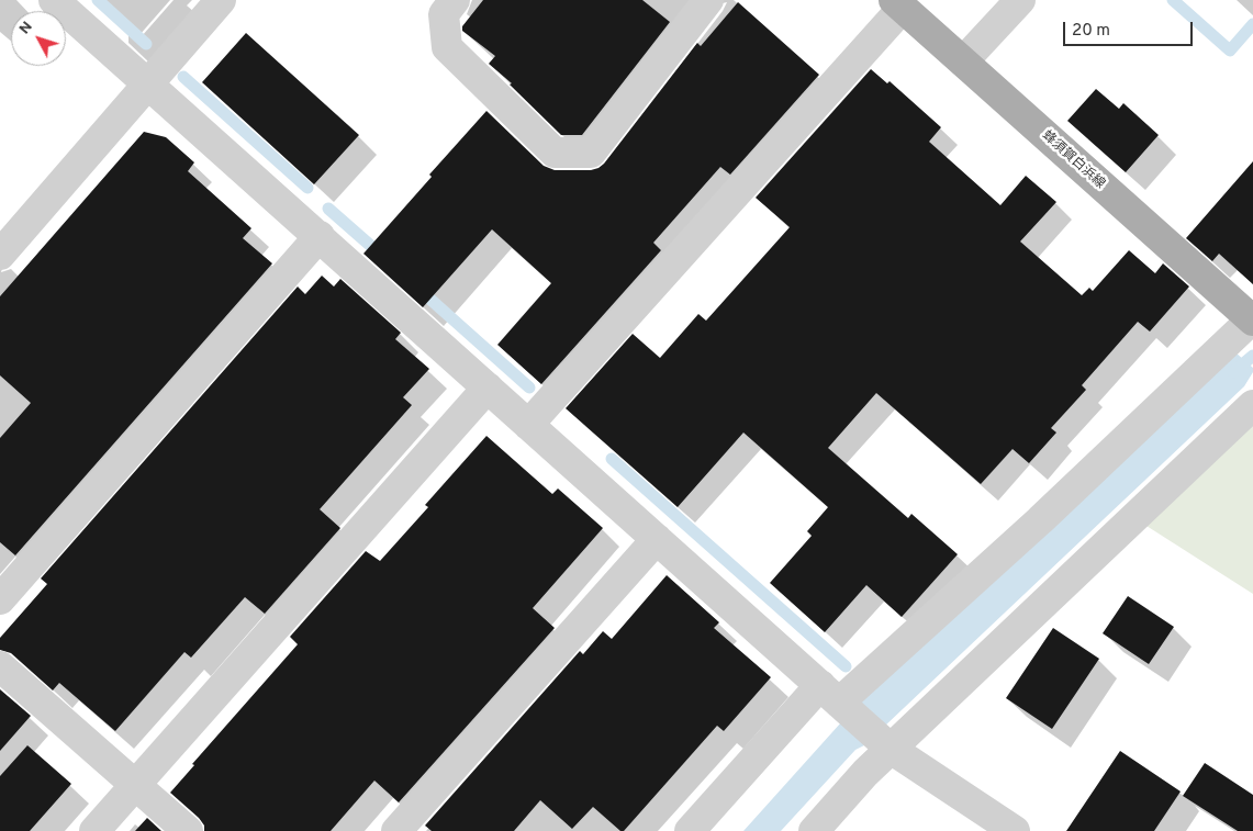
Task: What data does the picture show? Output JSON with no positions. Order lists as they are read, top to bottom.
{
  "streets": {
    "main road": ["蜂須賀白浜線"]
  },
  "scale_bar": "20 m",
  "north": "top left"
}
